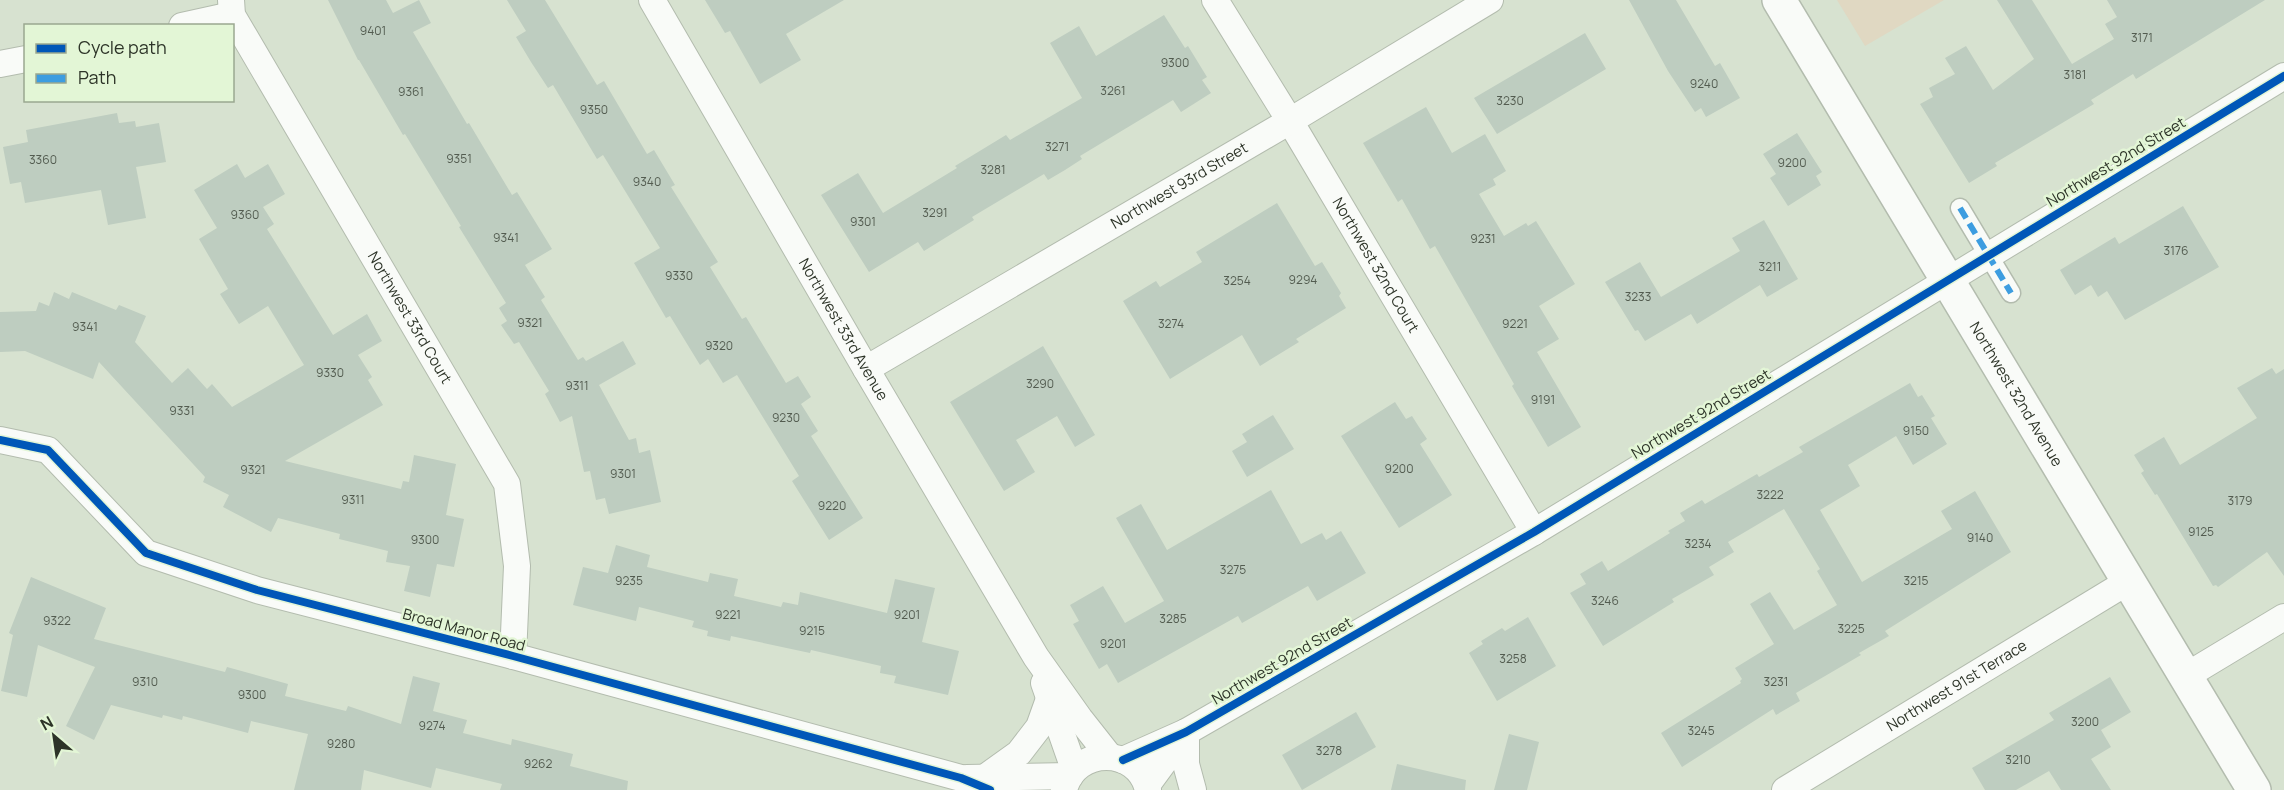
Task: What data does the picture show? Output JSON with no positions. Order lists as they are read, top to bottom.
{
  "streets": {
    "main road": ["Northwest 32nd Avenue"],
    "street": [
      "Northwest 92nd Street",
      "Northwest 93rd Street",
      "Northwest 32nd Court",
      "Northwest 33rd Court",
      "Northwest 33rd Avenue",
      "Broad Manor Road",
      "Northwest 91st Terrace"
    ]
  },
  "crossings": [
    ["Northwest 92nd Street", "Northwest 32nd Court"],
    ["Northwest 92nd Street", "Northwest 33rd Avenue"],
    ["Northwest 92nd Street", "Northwest 32nd Avenue"],
    ["Northwest 92nd Street", "Broad Manor Road"],
    ["Northwest 93rd Street", "Northwest 32nd Court"],
    ["Northwest 93rd Street", "Northwest 33rd Avenue"],
    ["Northwest 33rd Court", "Broad Manor Road"],
    ["Northwest 33rd Avenue", "Broad Manor Road"],
    ["Northwest 32nd Avenue", "Northwest 91st Terrace"]
  ],
  "house_numbers": [
    "9401",
    "3171",
    "9300",
    "3181",
    "9240",
    "3261",
    "9361",
    "3230",
    "9350",
    "3271",
    "9351",
    "3360",
    "9200",
    "3281",
    "9340",
    "3291",
    "9360",
    "9301",
    "9341",
    "9231",
    "3176",
    "3211",
    "9330",
    "9294",
    "3254",
    "3233",
    "9321",
    "3274",
    "9221",
    "9341",
    "9320",
    "9330",
    "3290",
    "9311",
    "9191",
    "9331",
    "9230",
    "9150",
    "9200",
    "9321",
    "9301",
    "3222",
    "9311",
    "3179",
    "9220",
    "9125",
    "9140",
    "9300",
    "3234",
    "3275",
    "9235",
    "3215",
    "3246",
    "9221",
    "9201",
    "3285",
    "9322",
    "3225",
    "9215",
    "9201",
    "3258",
    "9310",
    "3231",
    "9300",
    "3200",
    "9274",
    "3245",
    "9280",
    "3278",
    "3210",
    "9262"
  ],
  "legend": ["Cycle path", "Path"],
  "north": "top left"
}
